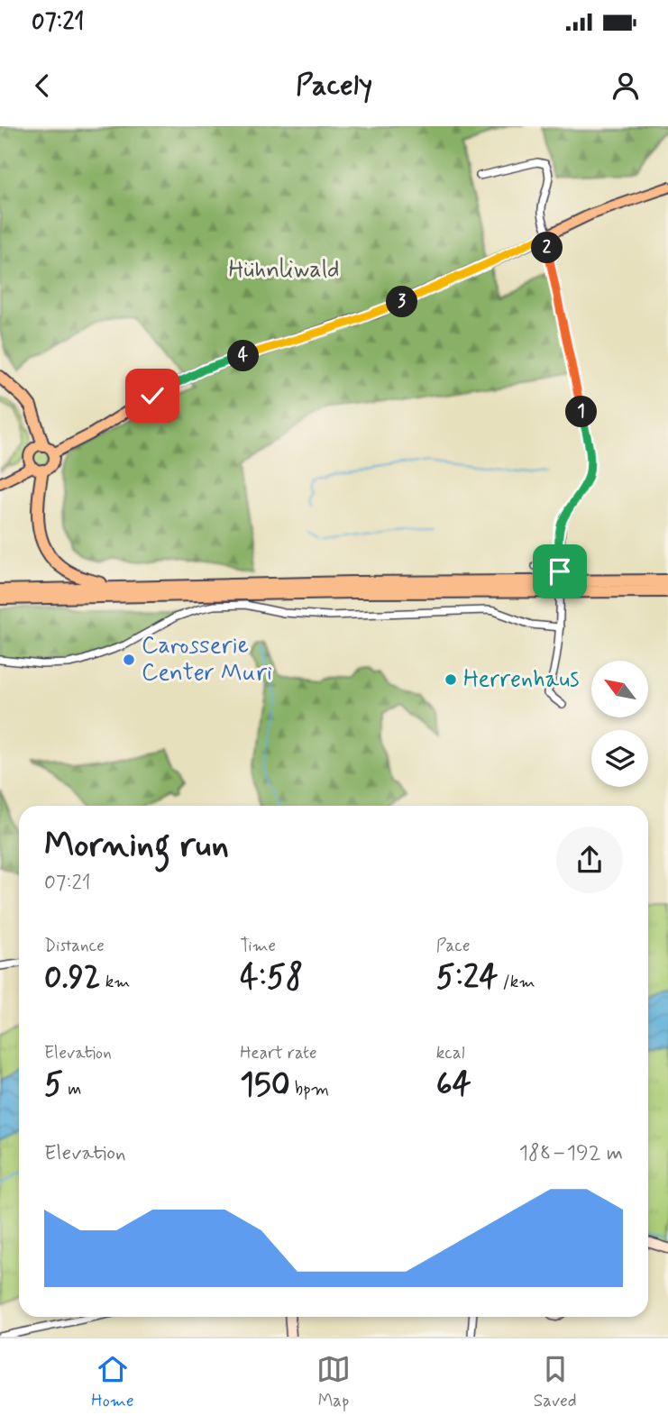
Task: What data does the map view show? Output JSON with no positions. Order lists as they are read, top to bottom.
{
  "parks": ["Hühnliwald"],
  "places": ["Carosserie Center Muri", "Herrenhaus"],
  "north": "top left",
  "page": {
    "status": "07:21",
    "header": "Pacely",
    "pins": [
      "2",
      "3",
      "4",
      "1"
    ],
    "heading": ["Morning run", "07:21"],
    "stats": [
      ["Distance", "0.92 km"],
      ["Time", "4:58"],
      ["Pace", "5:24 /km"],
      ["Elevation", "5 m"],
      ["Heart rate", "150 bpm"],
      ["kcal", "64"]
    ],
    "chart": ["Elevation", "188–192 m"],
    "tabs": ["Home", "Map", "Saved"]
  }
}
